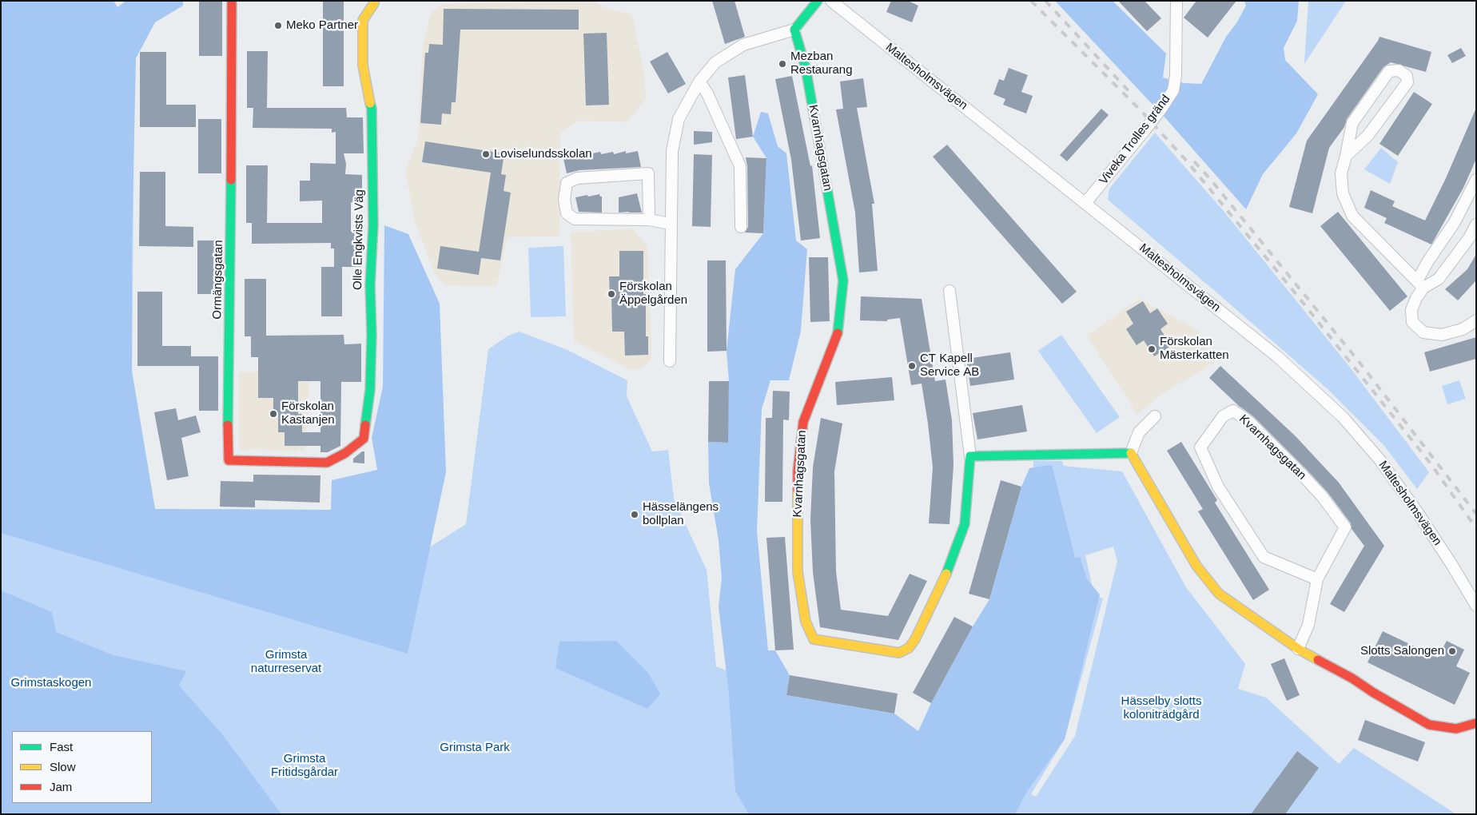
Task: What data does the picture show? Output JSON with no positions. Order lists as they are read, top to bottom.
{
  "streets": {
    "street": [
      "Maltesholmsvägen",
      "Viveka Trolles gränd",
      "Kvarnhagsgatan",
      "Olle Engkvists Väg",
      "Ormängsgatan"
    ]
  },
  "crossings": [
    ["Maltesholmsvägen", "Viveka Trolles gränd"],
    ["Olle Engkvists Väg", "Ormängsgatan"]
  ],
  "parks": [
    "Grimsta naturreservat",
    "Grimstaskogen",
    "Hässelby slotts koloniträdgård",
    "Grimsta Park",
    "Grimsta Fritidsgårdar"
  ],
  "places": [
    "Meko Partner",
    "Mezban Restaurang",
    "Loviselundsskolan",
    "Förskolan Äppelgården",
    "Förskolan Mästerkatten",
    "CT Kapell Service AB",
    "Förskolan Kastanjen",
    "Hässelängens bollplan",
    "Slotts Salongen"
  ],
  "legend": ["Fast", "Slow", "Jam"]
}
